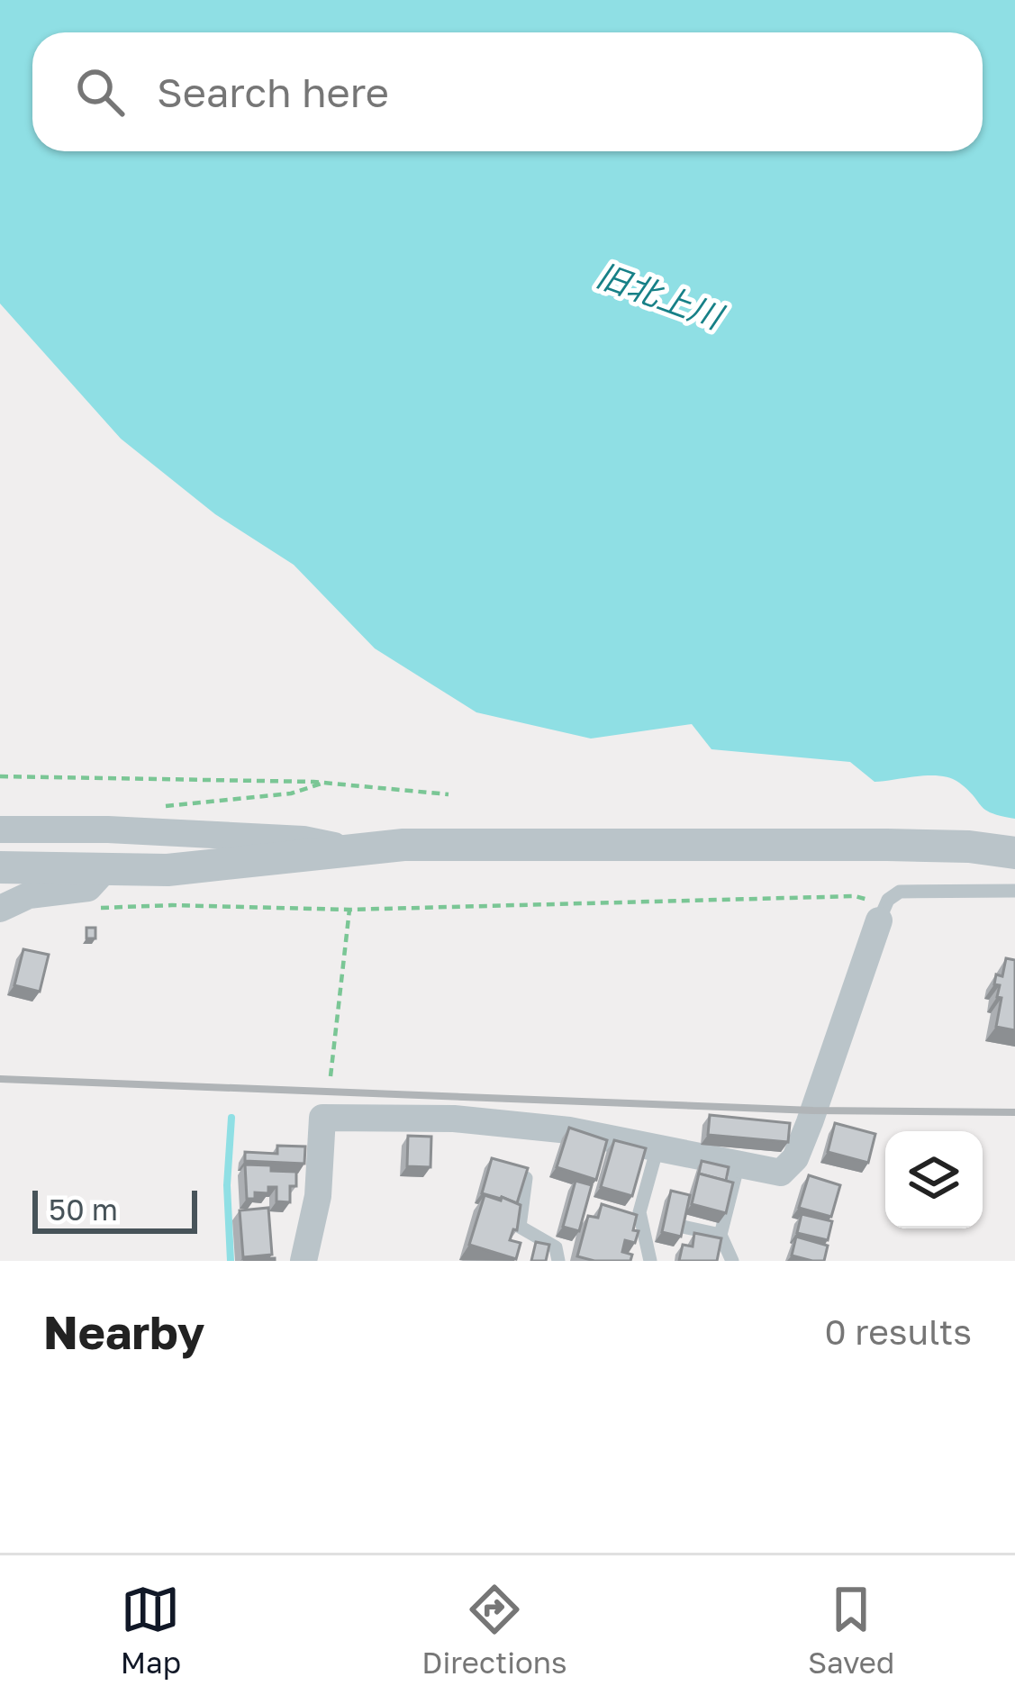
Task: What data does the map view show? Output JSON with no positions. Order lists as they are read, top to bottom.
{
  "water": ["旧北上川"],
  "scale_bar": "50 m",
  "page": {
    "search": "Search here",
    "scale": "50 m",
    "heading": ["Nearby", "0 results"],
    "nav": ["Map", "Directions", "Saved"]
  }
}
